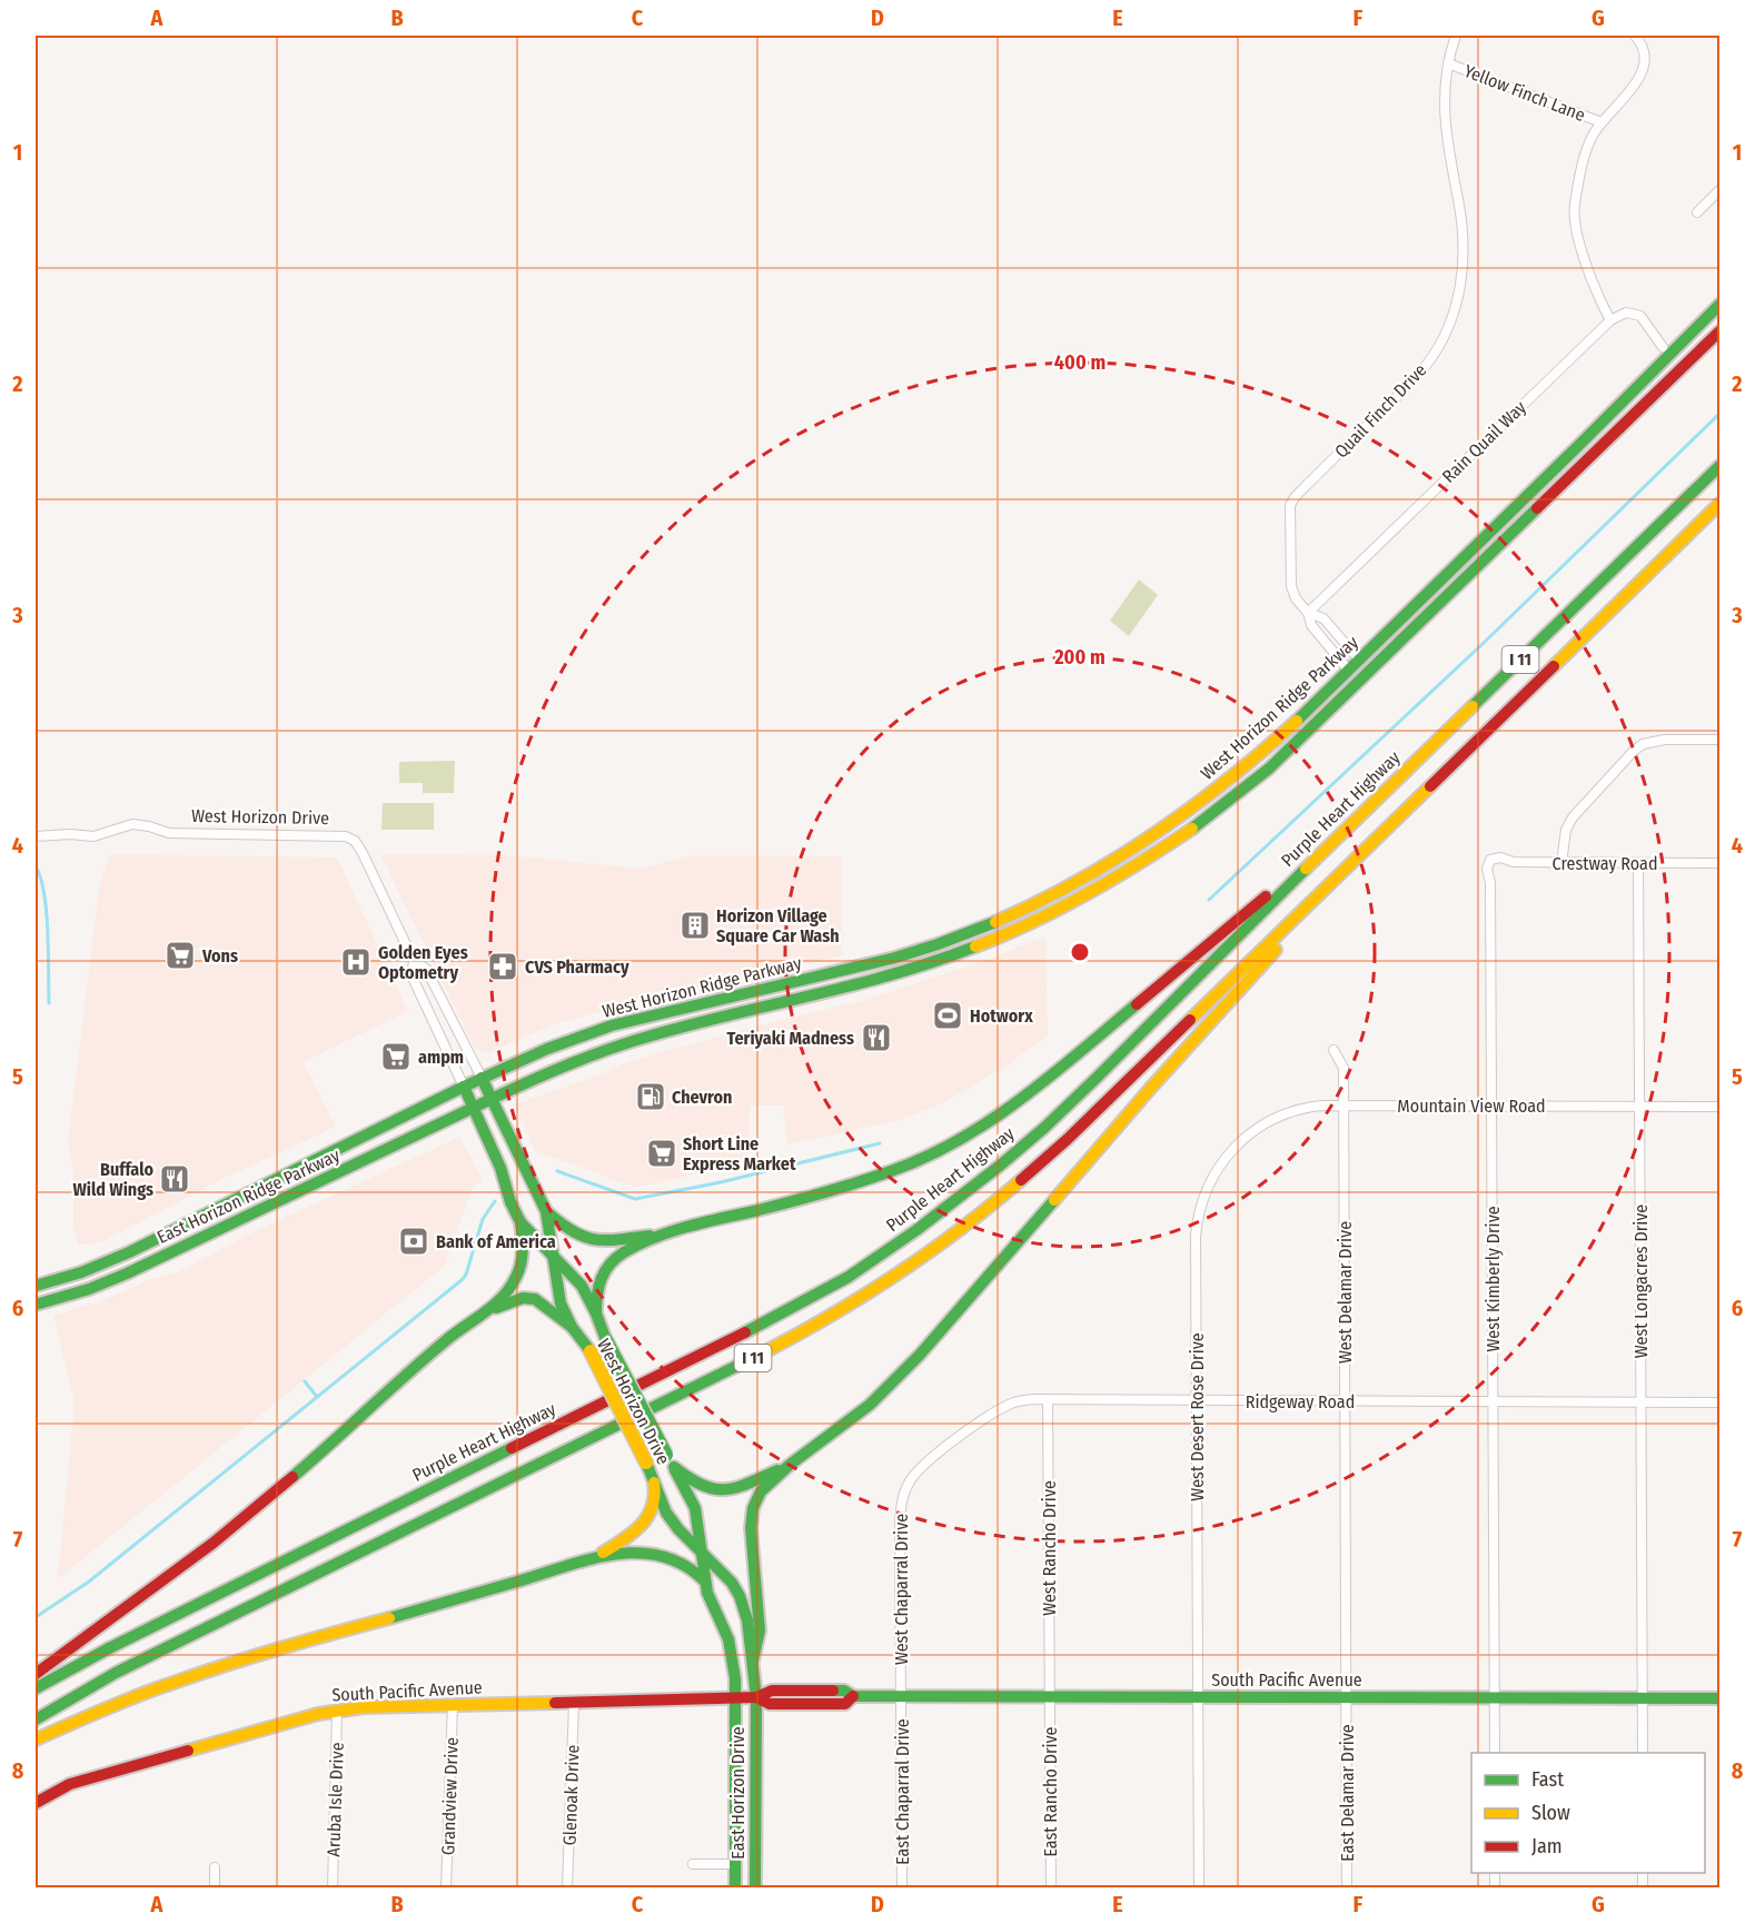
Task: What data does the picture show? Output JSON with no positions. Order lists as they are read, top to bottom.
{
  "streets": {
    "main road": [
      "I 11",
      "West Horizon Ridge Parkway",
      "Purple Heart Highway",
      "West Horizon Drive",
      "East Horizon Ridge Parkway",
      "South Pacific Avenue",
      "East Horizon Drive"
    ],
    "street": [
      "Yellow Finch Lane",
      "Quail Finch Drive",
      "Rain Quail Way",
      "Crestway Road",
      "Mountain View Road",
      "West Kimberly Drive",
      "West Longacres Drive",
      "West Delamar Drive",
      "Ridgeway Road",
      "West Desert Rose Drive",
      "West Rancho Drive",
      "West Chaparral Drive",
      "East Chaparral Drive",
      "East Rancho Drive",
      "East Delamar Drive",
      "Glenoak Drive",
      "Grandview Drive",
      "Aruba Isle Drive"
    ]
  },
  "crossings": [
    ["Yellow Finch Lane", "Quail Finch Drive"],
    ["Quail Finch Drive", "Rain Quail Way"],
    ["Quail Finch Drive", "West Horizon Ridge Parkway"],
    ["West Horizon Ridge Parkway", "West Horizon Drive"],
    ["West Horizon Ridge Parkway", "East Horizon Ridge Parkway"],
    ["West Horizon Drive", "East Horizon Ridge Parkway"],
    ["West Horizon Drive", "South Pacific Avenue"],
    ["West Horizon Drive", "East Horizon Drive"],
    ["Crestway Road", "West Kimberly Drive"],
    ["Crestway Road", "West Longacres Drive"],
    ["Mountain View Road", "West Kimberly Drive"],
    ["Mountain View Road", "West Longacres Drive"],
    ["Mountain View Road", "West Delamar Drive"],
    ["Mountain View Road", "West Desert Rose Drive"],
    ["West Kimberly Drive", "Ridgeway Road"],
    ["West Kimberly Drive", "South Pacific Avenue"],
    ["West Longacres Drive", "Ridgeway Road"],
    ["West Longacres Drive", "South Pacific Avenue"],
    ["West Delamar Drive", "Ridgeway Road"],
    ["West Delamar Drive", "South Pacific Avenue"],
    ["West Delamar Drive", "East Delamar Drive"],
    ["Ridgeway Road", "West Desert Rose Drive"],
    ["Ridgeway Road", "West Rancho Drive"],
    ["Ridgeway Road", "West Chaparral Drive"],
    ["West Desert Rose Drive", "South Pacific Avenue"],
    ["West Rancho Drive", "South Pacific Avenue"],
    ["West Rancho Drive", "East Rancho Drive"],
    ["West Chaparral Drive", "South Pacific Avenue"],
    ["West Chaparral Drive", "East Chaparral Drive"],
    ["South Pacific Avenue", "East Chaparral Drive"],
    ["South Pacific Avenue", "East Rancho Drive"],
    ["South Pacific Avenue", "East Horizon Drive"],
    ["South Pacific Avenue", "East Delamar Drive"],
    ["South Pacific Avenue", "Glenoak Drive"],
    ["South Pacific Avenue", "Grandview Drive"],
    ["South Pacific Avenue", "Aruba Isle Drive"]
  ],
  "places": {
    "building": ["Horizon Village Square Car Wash"],
    "supermarket": ["Vons", "ampm", "Short Line Express Market"],
    "hospital": ["Golden Eyes Optometry"],
    "pharmacy": ["CVS Pharmacy"],
    "sports": ["Hotworx"],
    "restaurant": ["Teriyaki Madness", "Buffalo Wild Wings"],
    "fuel station": ["Chevron"],
    "bank": ["Bank of America"]
  },
  "legend": ["Fast", "Slow", "Jam"],
  "grid": {
    "columns": [
      "A",
      "B",
      "C",
      "D",
      "E",
      "F",
      "G"
    ],
    "rows": [
      "1",
      "2",
      "3",
      "4",
      "5",
      "6",
      "7",
      "8"
    ]
  },
  "rings": ["400 m", "200 m"]
}
